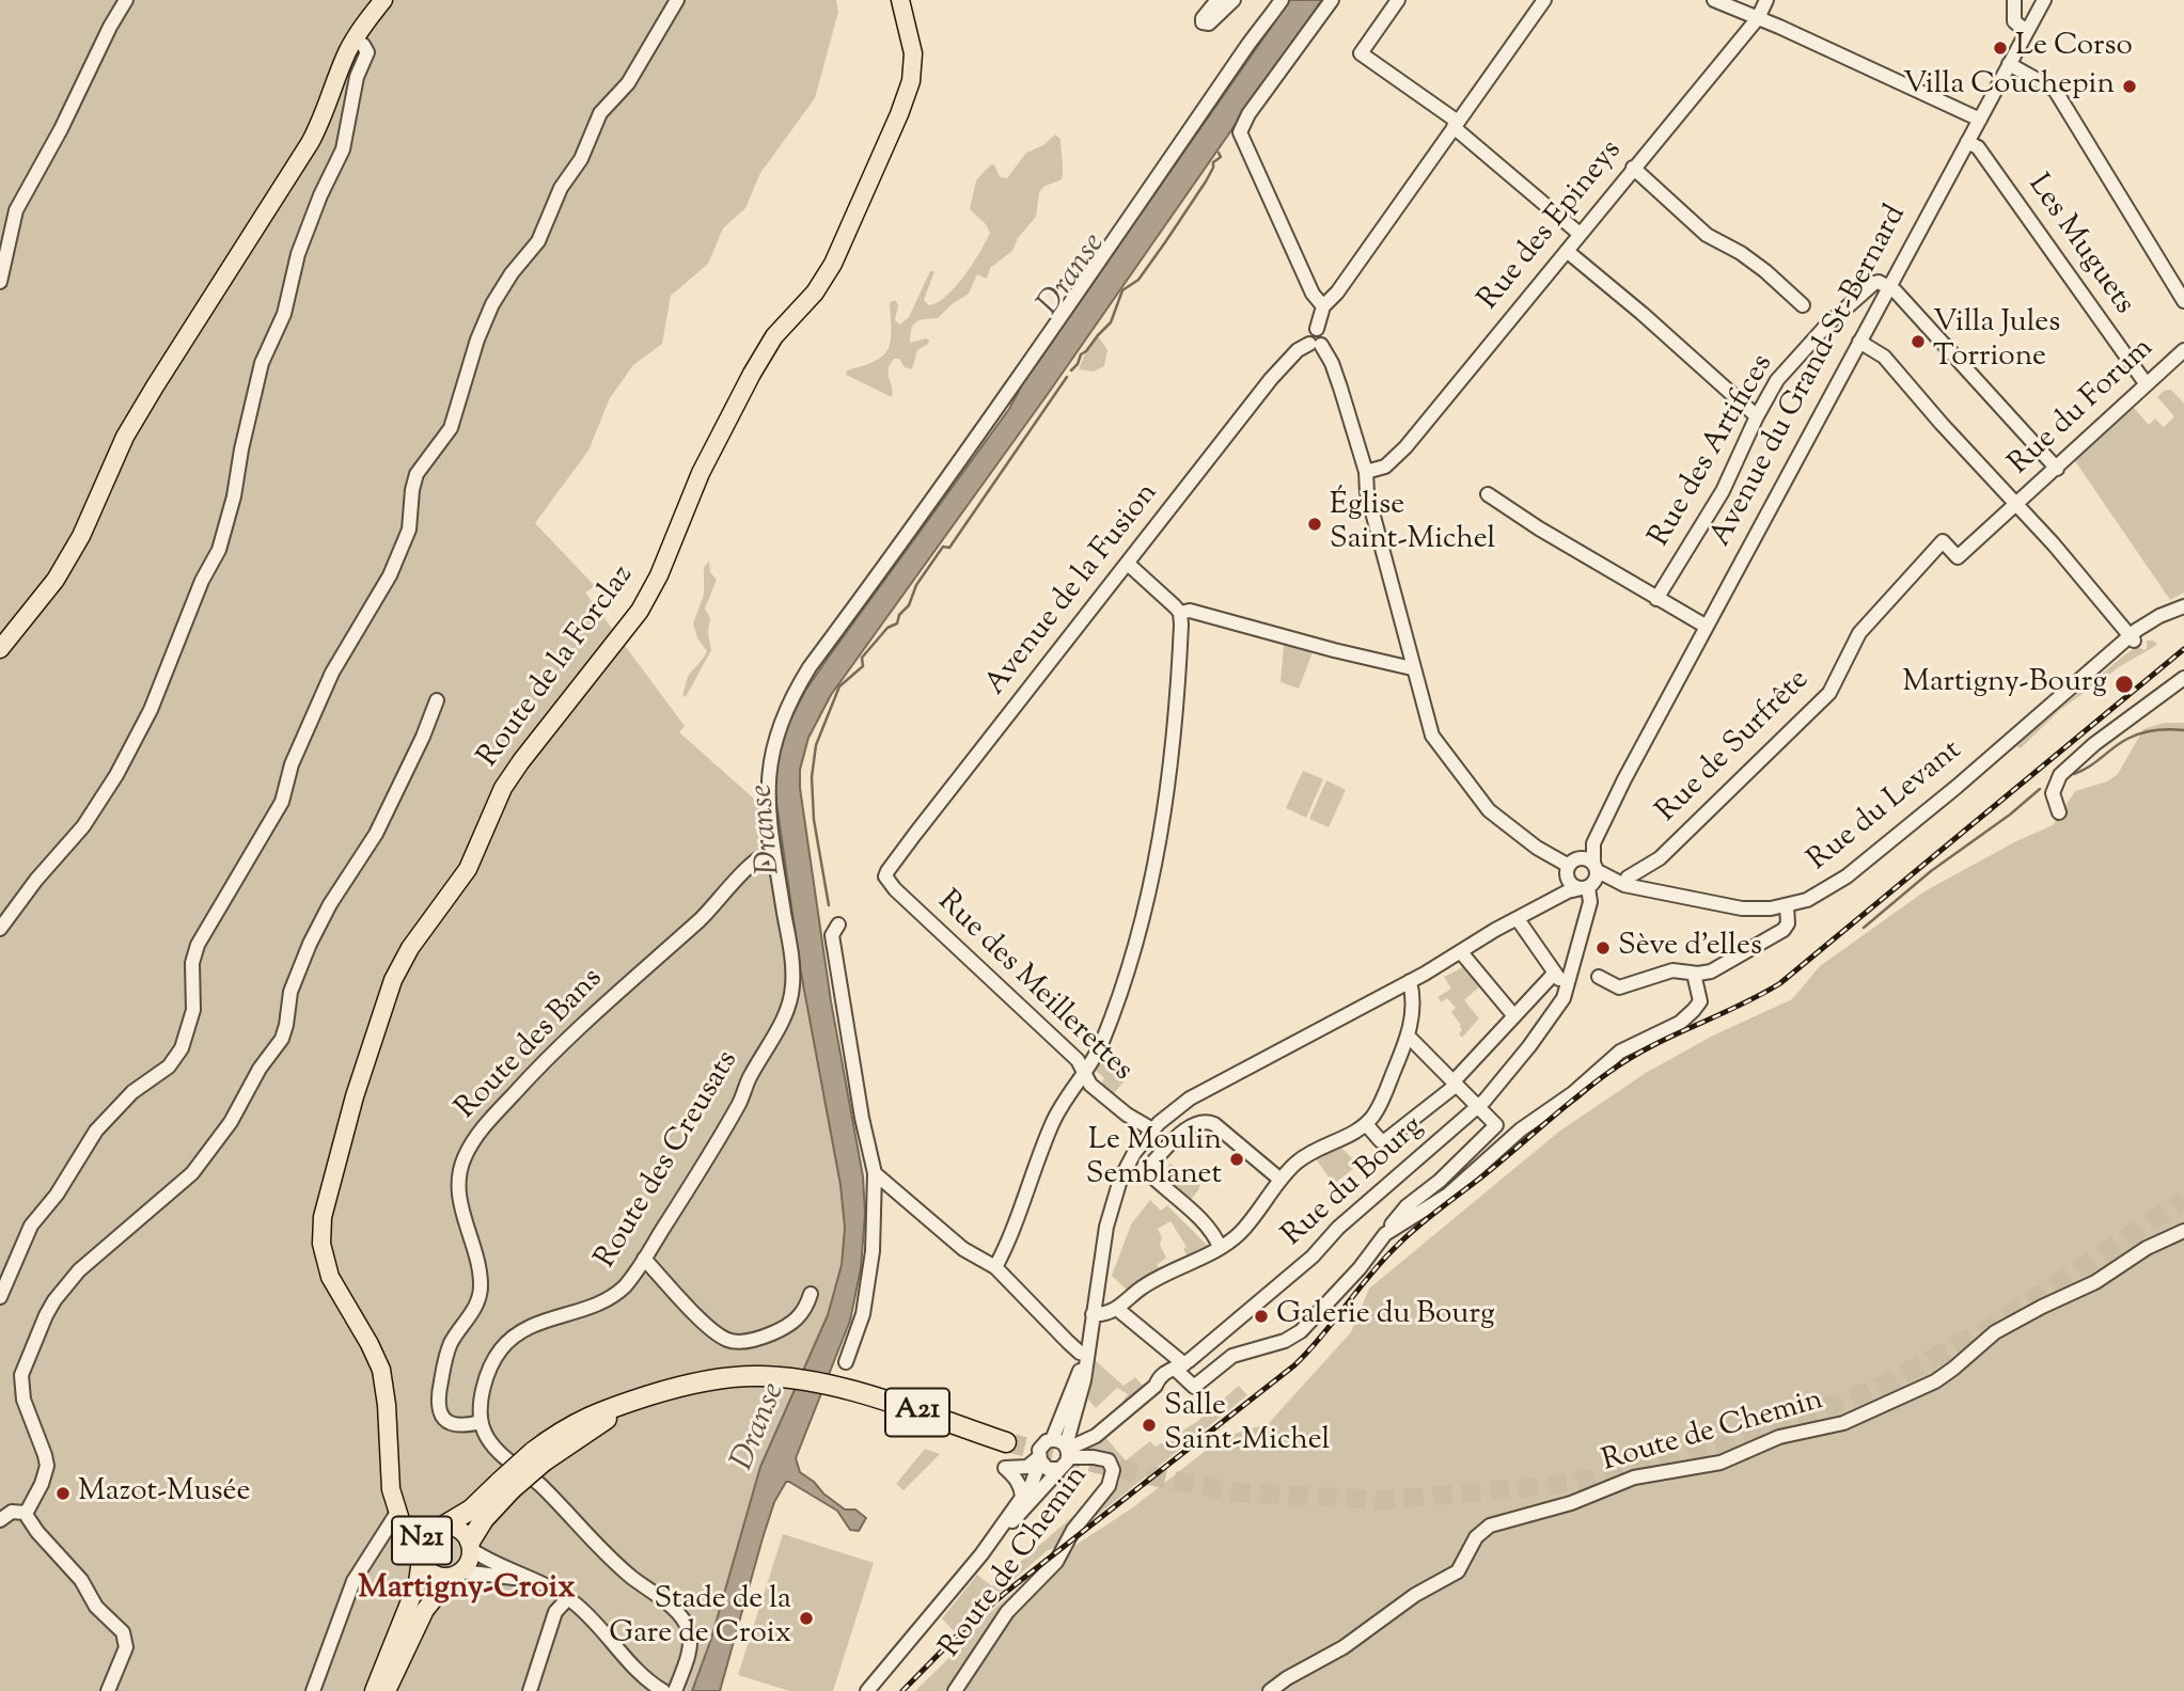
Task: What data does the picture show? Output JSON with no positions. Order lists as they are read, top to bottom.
{
  "streets": {
    "highway": ["A21"],
    "main road": ["Route de la Forclaz", "N21"],
    "street": [
      "Rue des Epineys",
      "Les Muguets",
      "Avenue du Grand-St-Bernard",
      "Rue du Forum",
      "Rue des Artifices",
      "Avenue de la Fusion",
      "Rue de Surfrête",
      "Rue du Levant",
      "Rue des Meillerettes",
      "Route des Bans",
      "Route des Creusats",
      "Rue du Bourg",
      "Route de Chemin"
    ]
  },
  "crossings": [
    ["Les Muguets", "Avenue du Grand-St-Bernard"],
    ["Les Muguets", "Rue du Forum"],
    ["Avenue du Grand-St-Bernard", "Rue des Artifices"],
    ["Avenue du Grand-St-Bernard", "Rue du Levant"],
    ["Avenue du Grand-St-Bernard", "Rue des Meillerettes"],
    ["Avenue du Grand-St-Bernard", "Rue du Bourg"],
    ["Avenue du Grand-St-Bernard", "Route de Chemin"],
    ["Rue du Forum", "Rue de Surfrête"],
    ["Avenue de la Fusion", "Rue des Meillerettes"],
    ["Route de la Forclaz", "A21"],
    ["Route de la Forclaz", "N21"],
    ["Rue de Surfrête", "Rue du Levant"],
    ["Rue du Levant", "Rue du Bourg"],
    ["Route des Bans", "Route des Creusats"],
    ["Rue du Bourg", "Route de Chemin"],
    ["A21", "N21"]
  ],
  "districts": ["Martigny-Croix"],
  "water": ["Dranse"],
  "places": [
    "Le Corso",
    "Villa Couchepin",
    "Villa Jules Torrione",
    "Église Saint-Michel",
    "Martigny-Bourg",
    "Sève d'elles",
    "Le Moulin Semblanet",
    "Galerie du Bourg",
    "Salle Saint-Michel",
    "Mazot-Musée",
    "Stade de la Gare de Croix"
  ]
}
